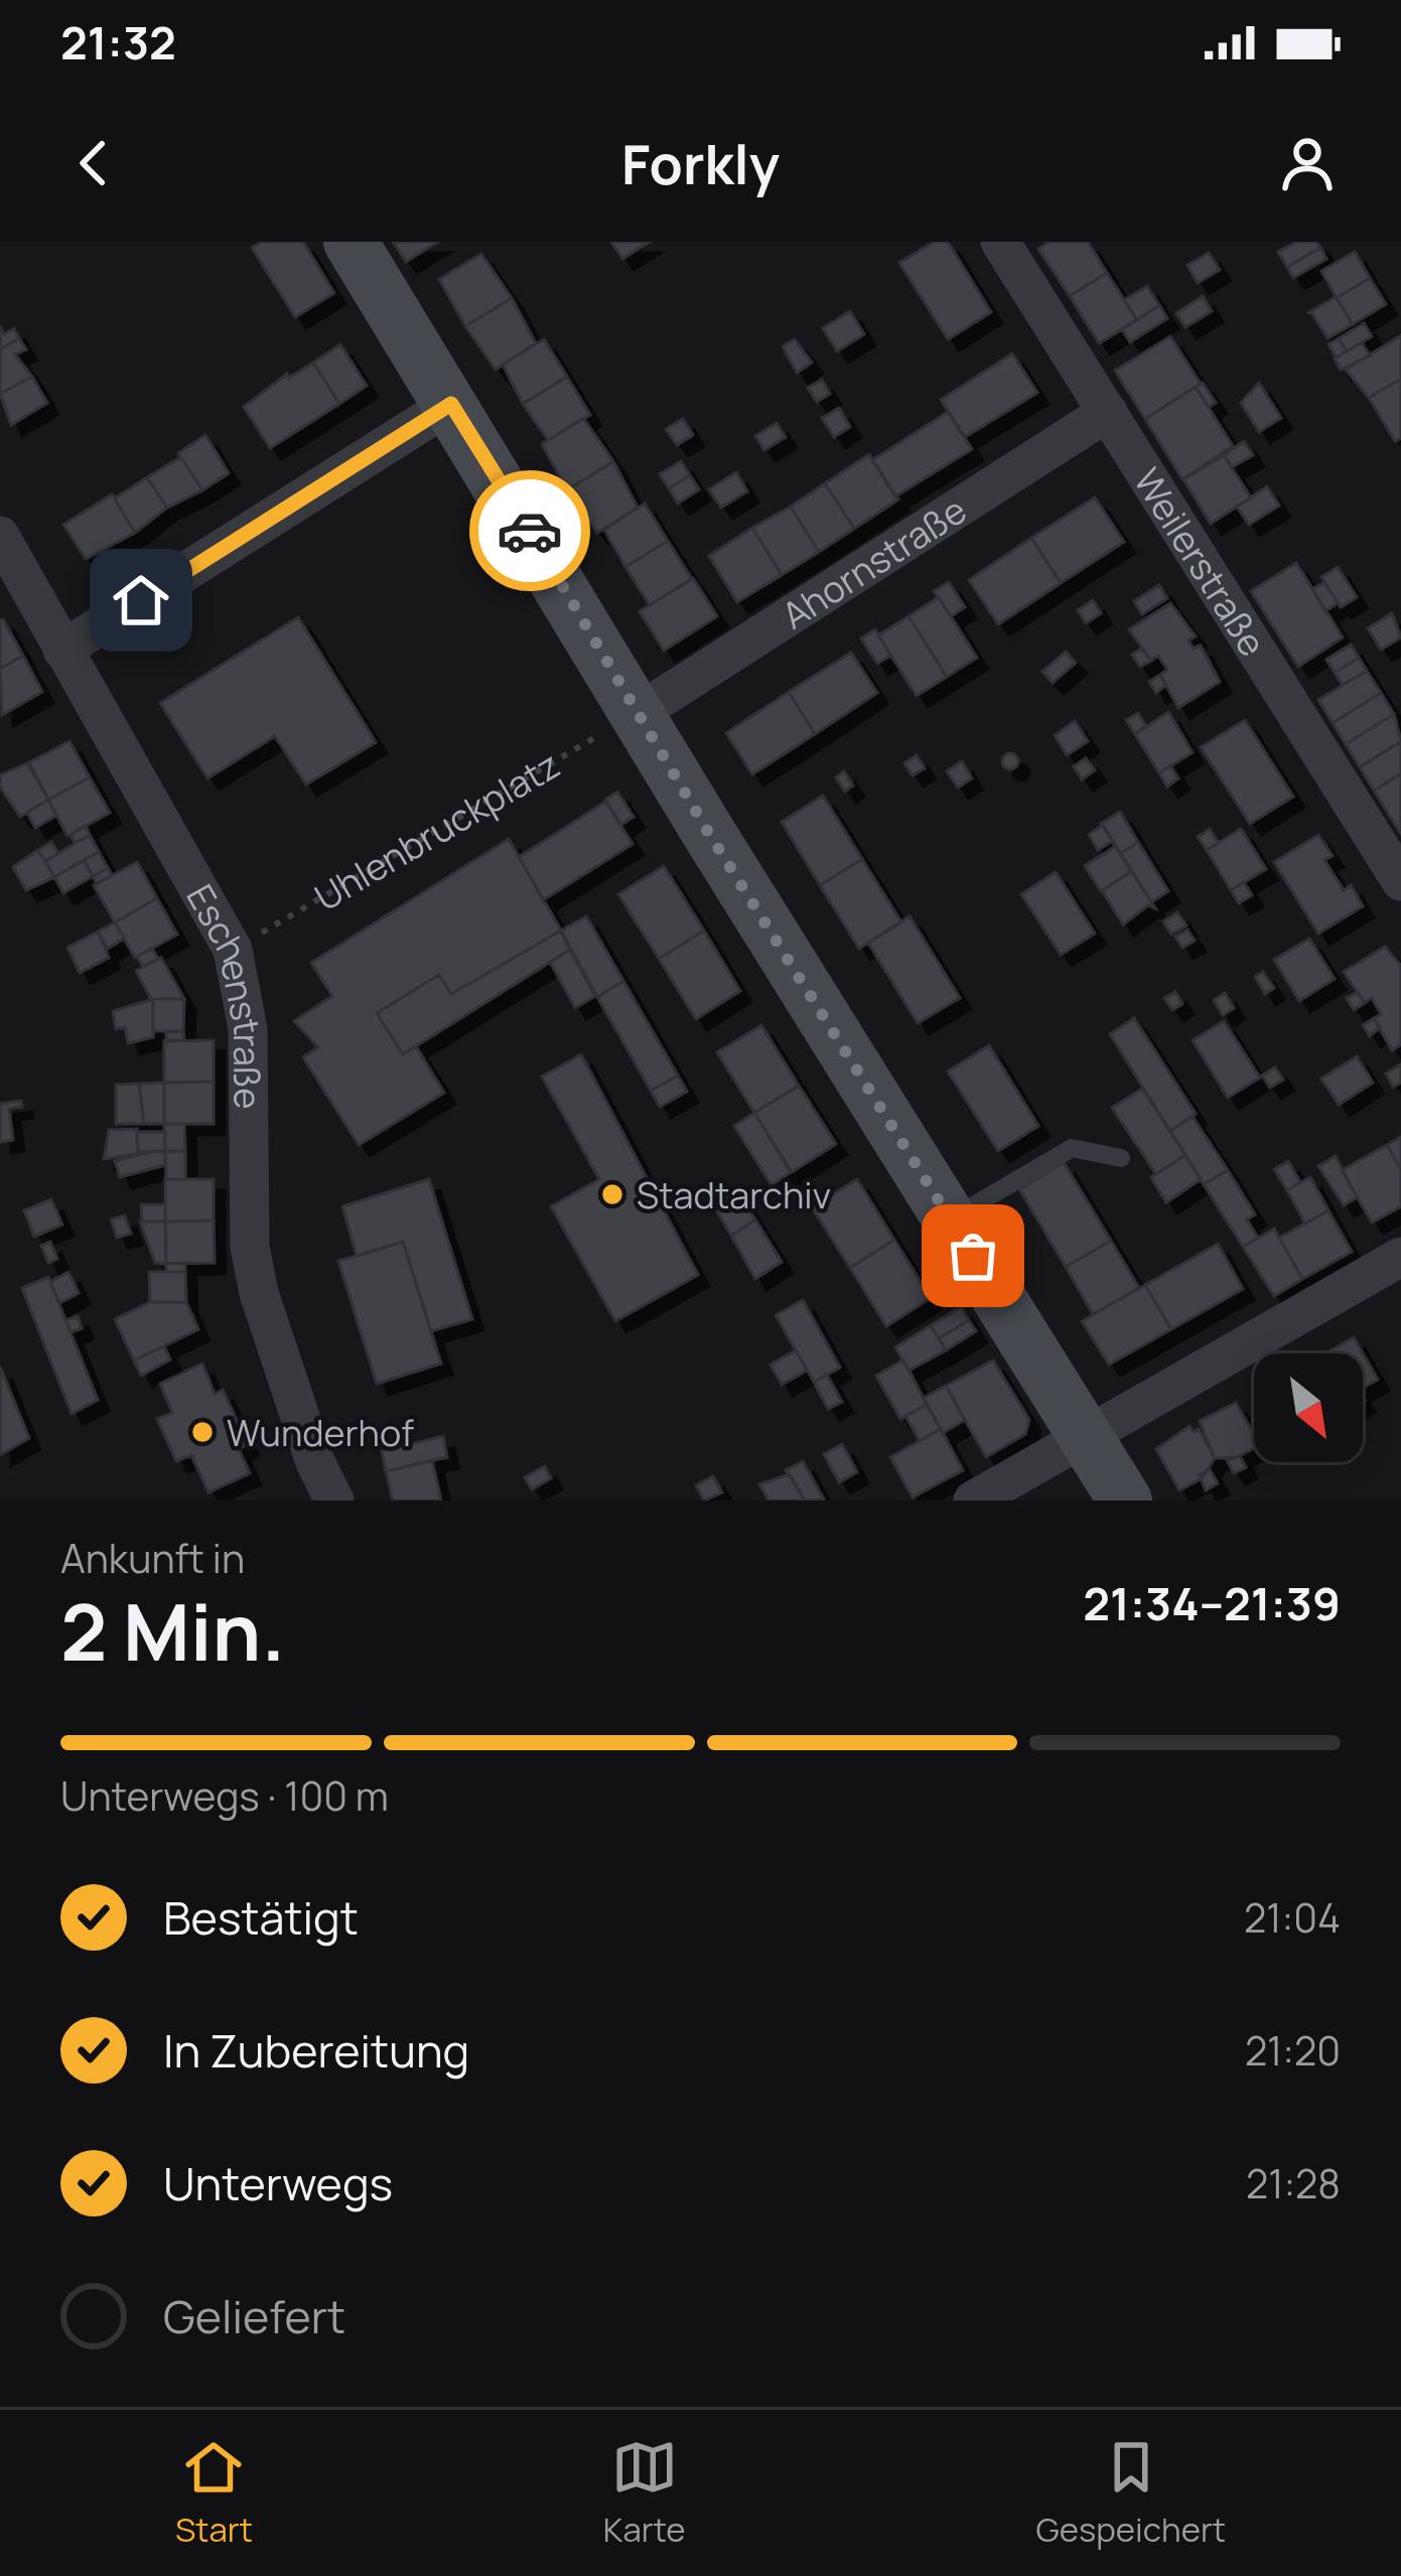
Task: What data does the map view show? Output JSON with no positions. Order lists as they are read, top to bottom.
{
  "streets": {
    "street": ["Weilerstraße", "Ahornstraße", "Eschenstraße"],
    "path": ["Uhlenbruckplatz"]
  },
  "crossings": [
    ["Weilerstraße", "Ahornstraße"],
    ["Ahornstraße", "Uhlenbruckplatz"],
    ["Uhlenbruckplatz", "Eschenstraße"]
  ],
  "places": ["Stadtarchiv", "Wunderhof"],
  "north": "bottom right",
  "page": {
    "status": "21:32",
    "header": "Forkly",
    "heading": ["2 Min.", "Ankunft in", "21:34–21:39"],
    "bar": "Unterwegs · 100 m",
    "list": [
      ["Bestätigt", "21:04"],
      ["In Zubereitung", "21:20"],
      ["Unterwegs", "21:28"],
      "Geliefert"
    ],
    "tabs": ["Start", "Karte", "Gespeichert"]
  }
}
